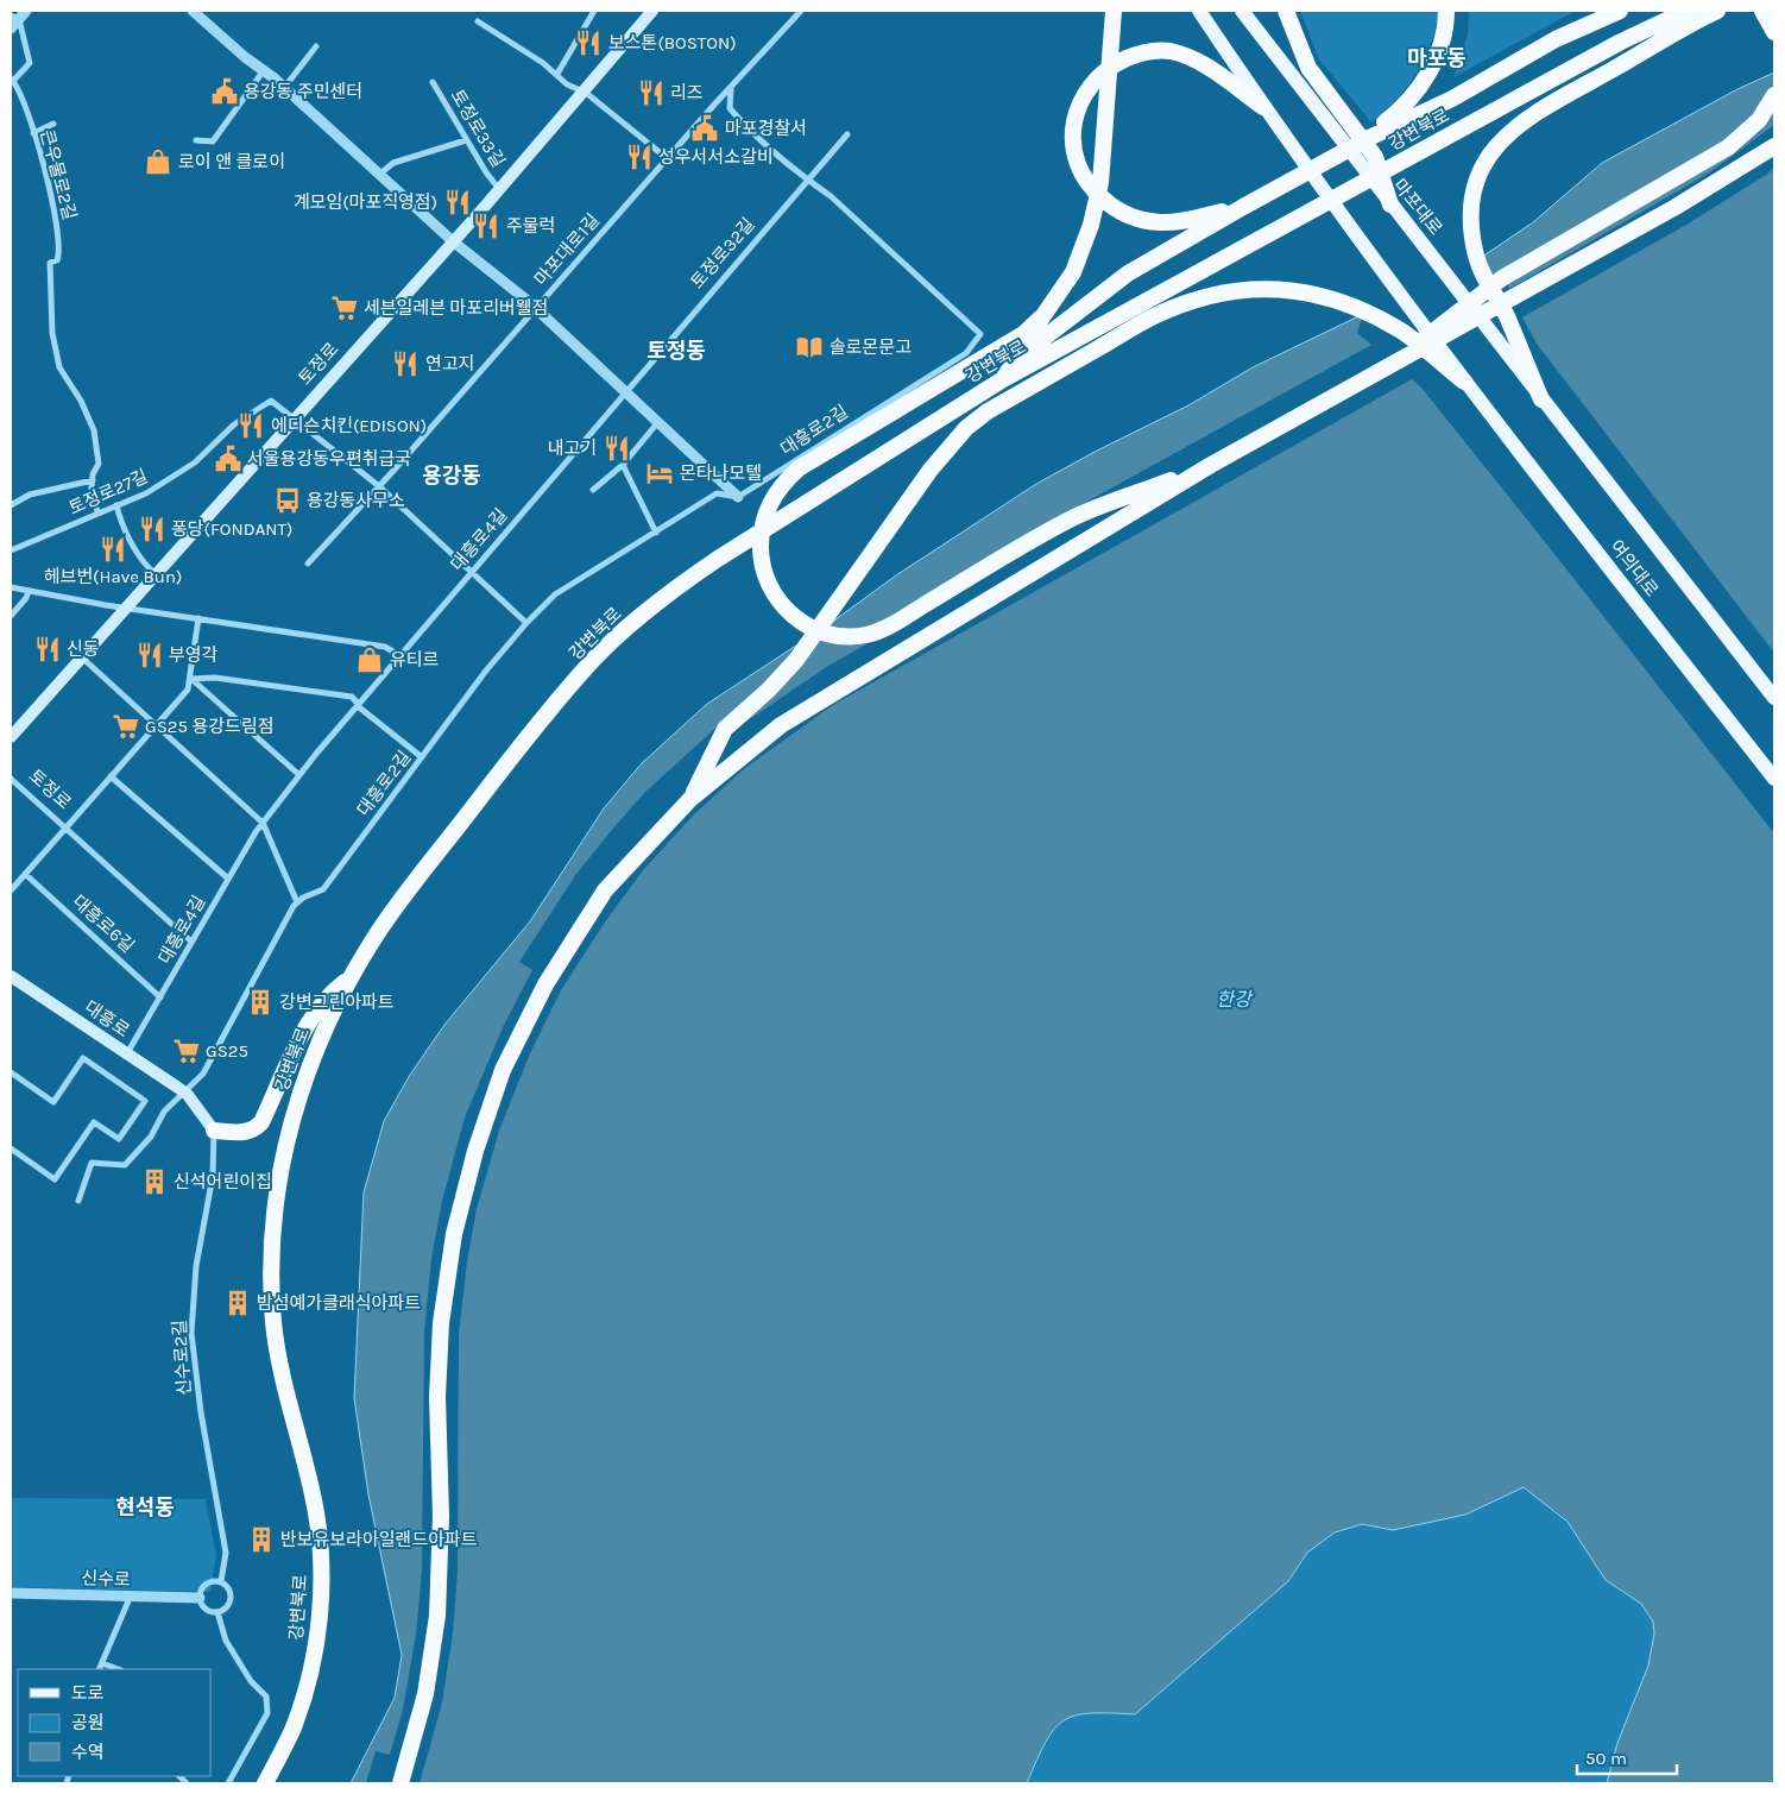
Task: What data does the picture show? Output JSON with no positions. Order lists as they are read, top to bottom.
{
  "streets": {
    "highway": ["강변북로"],
    "main road": [
      "마포대로",
      "토정로",
      "여의대로",
      "대흥로"
    ],
    "street": [
      "토정로33길",
      "큰우물로2길",
      "마포대로1길",
      "토정로32길",
      "대흥로2길",
      "토정로27길",
      "대흥로4길",
      "대흥로6길",
      "신수로2길",
      "신수로"
    ]
  },
  "crossings": [
    ["토정로33길", "토정로"],
    ["큰우물로2길", "토정로27길"],
    ["마포대로", "여의대로"],
    ["토정로32길", "대흥로2길"],
    ["토정로32길", "대흥로4길"],
    ["토정로", "토정로27길"],
    ["대흥로4길", "대흥로6길"],
    ["대흥로4길", "대흥로"],
    ["대흥로", "신수로2길"],
    ["신수로2길", "신수로"]
  ],
  "districts": [
    "마포동",
    "토정동",
    "용강동",
    "현석동"
  ],
  "water": ["한강"],
  "places": {
    "restaurant": [
      "보스톤(BOSTON)",
      "리즈",
      "성우서서소갈비",
      "계모임(마포직영점)",
      "주물럭",
      "연고지",
      "에디슨치킨(EDISON)",
      "내고기",
      "퐁당(FONDANT)",
      "헤브번(Have Bun)",
      "신동",
      "부영각"
    ],
    "public building": ["용강동 주민센터", "마포경찰서", "서울용강동우편취급국"],
    "shop": ["로이 앤 클로이", "유티르"],
    "supermarket": ["세븐일레븐 마포리버웰점", "GS25 용강드림점", "GS25"],
    "library": ["솔로몬문고"],
    "hotel": ["몬타나모텔"],
    "bus stop": ["용강동사무소"],
    "building": [
      "강변그린아파트",
      "신석어린이집",
      "밤섬예가클래식아파트",
      "반보유보라아일랜드아파트"
    ]
  },
  "legend": ["도로", "공원", "수역"],
  "scale_bar": "50 m"
}
